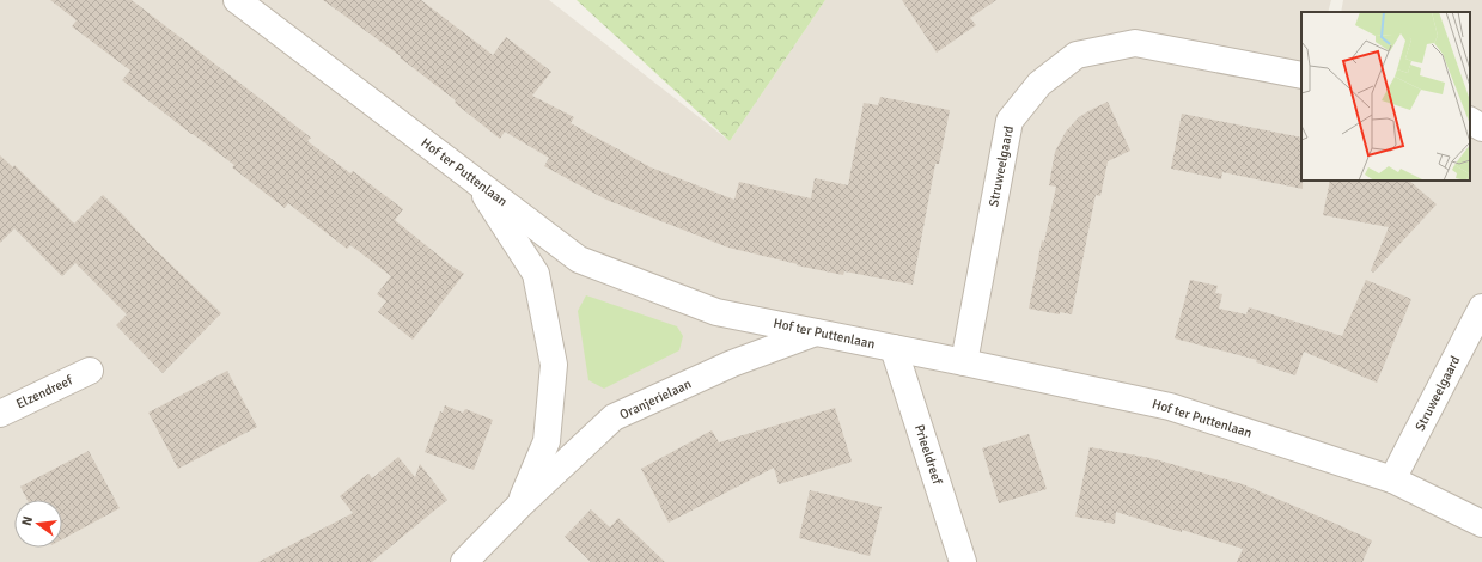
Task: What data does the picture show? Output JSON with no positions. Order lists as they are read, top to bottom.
{
  "streets": {
    "street": [
      "Struweelgaard",
      "Hof ter Puttenlaan",
      "Elzendreef",
      "Oranjerielaan",
      "Prieeldreef"
    ]
  },
  "crossings": [
    ["Struweelgaard", "Hof ter Puttenlaan"],
    ["Hof ter Puttenlaan", "Oranjerielaan"],
    ["Hof ter Puttenlaan", "Prieeldreef"]
  ],
  "north": "left"
}
